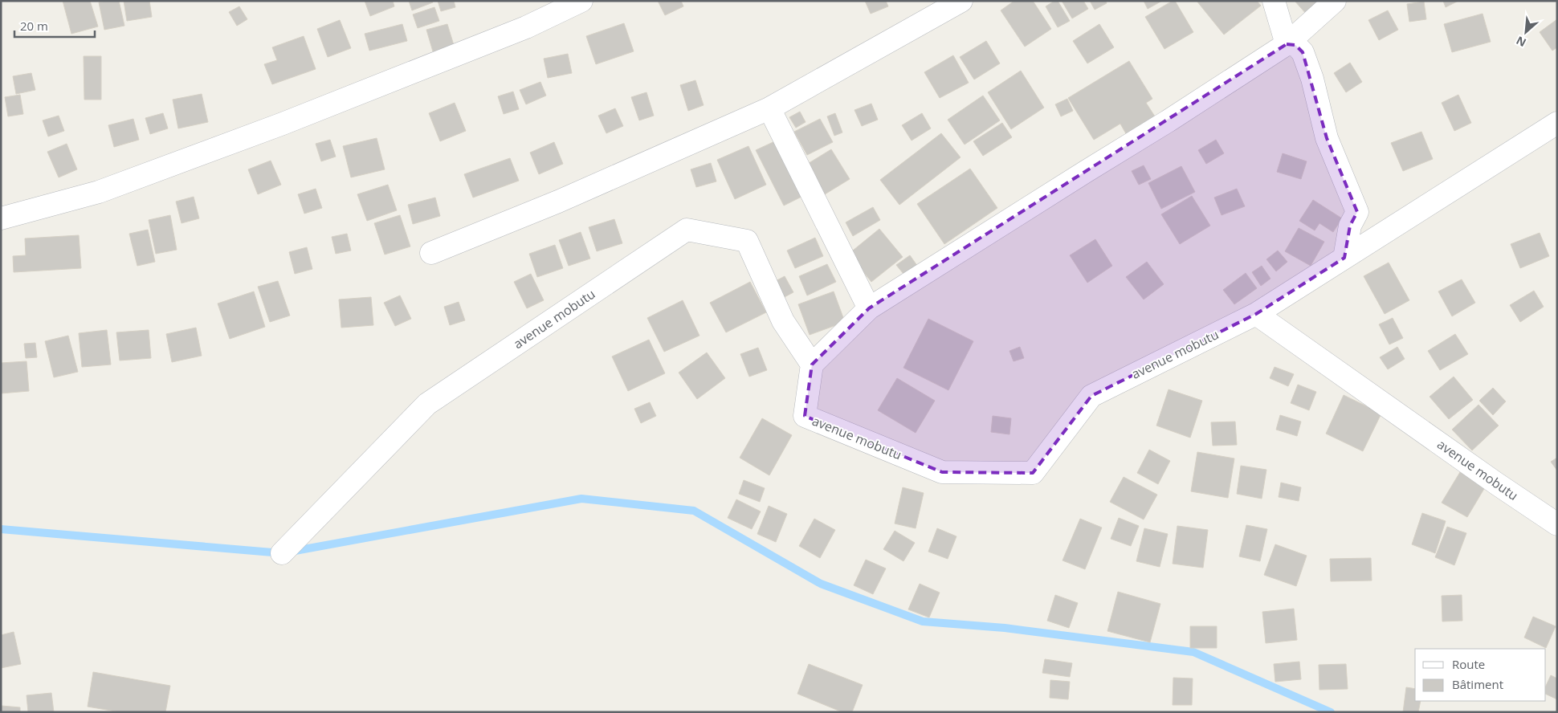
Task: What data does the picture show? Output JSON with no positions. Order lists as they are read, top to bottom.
{
  "streets": {
    "street": ["avenue mobutu"]
  },
  "legend": ["Route", "Bâtiment"],
  "scale_bar": "20 m",
  "north": "bottom left"
}
